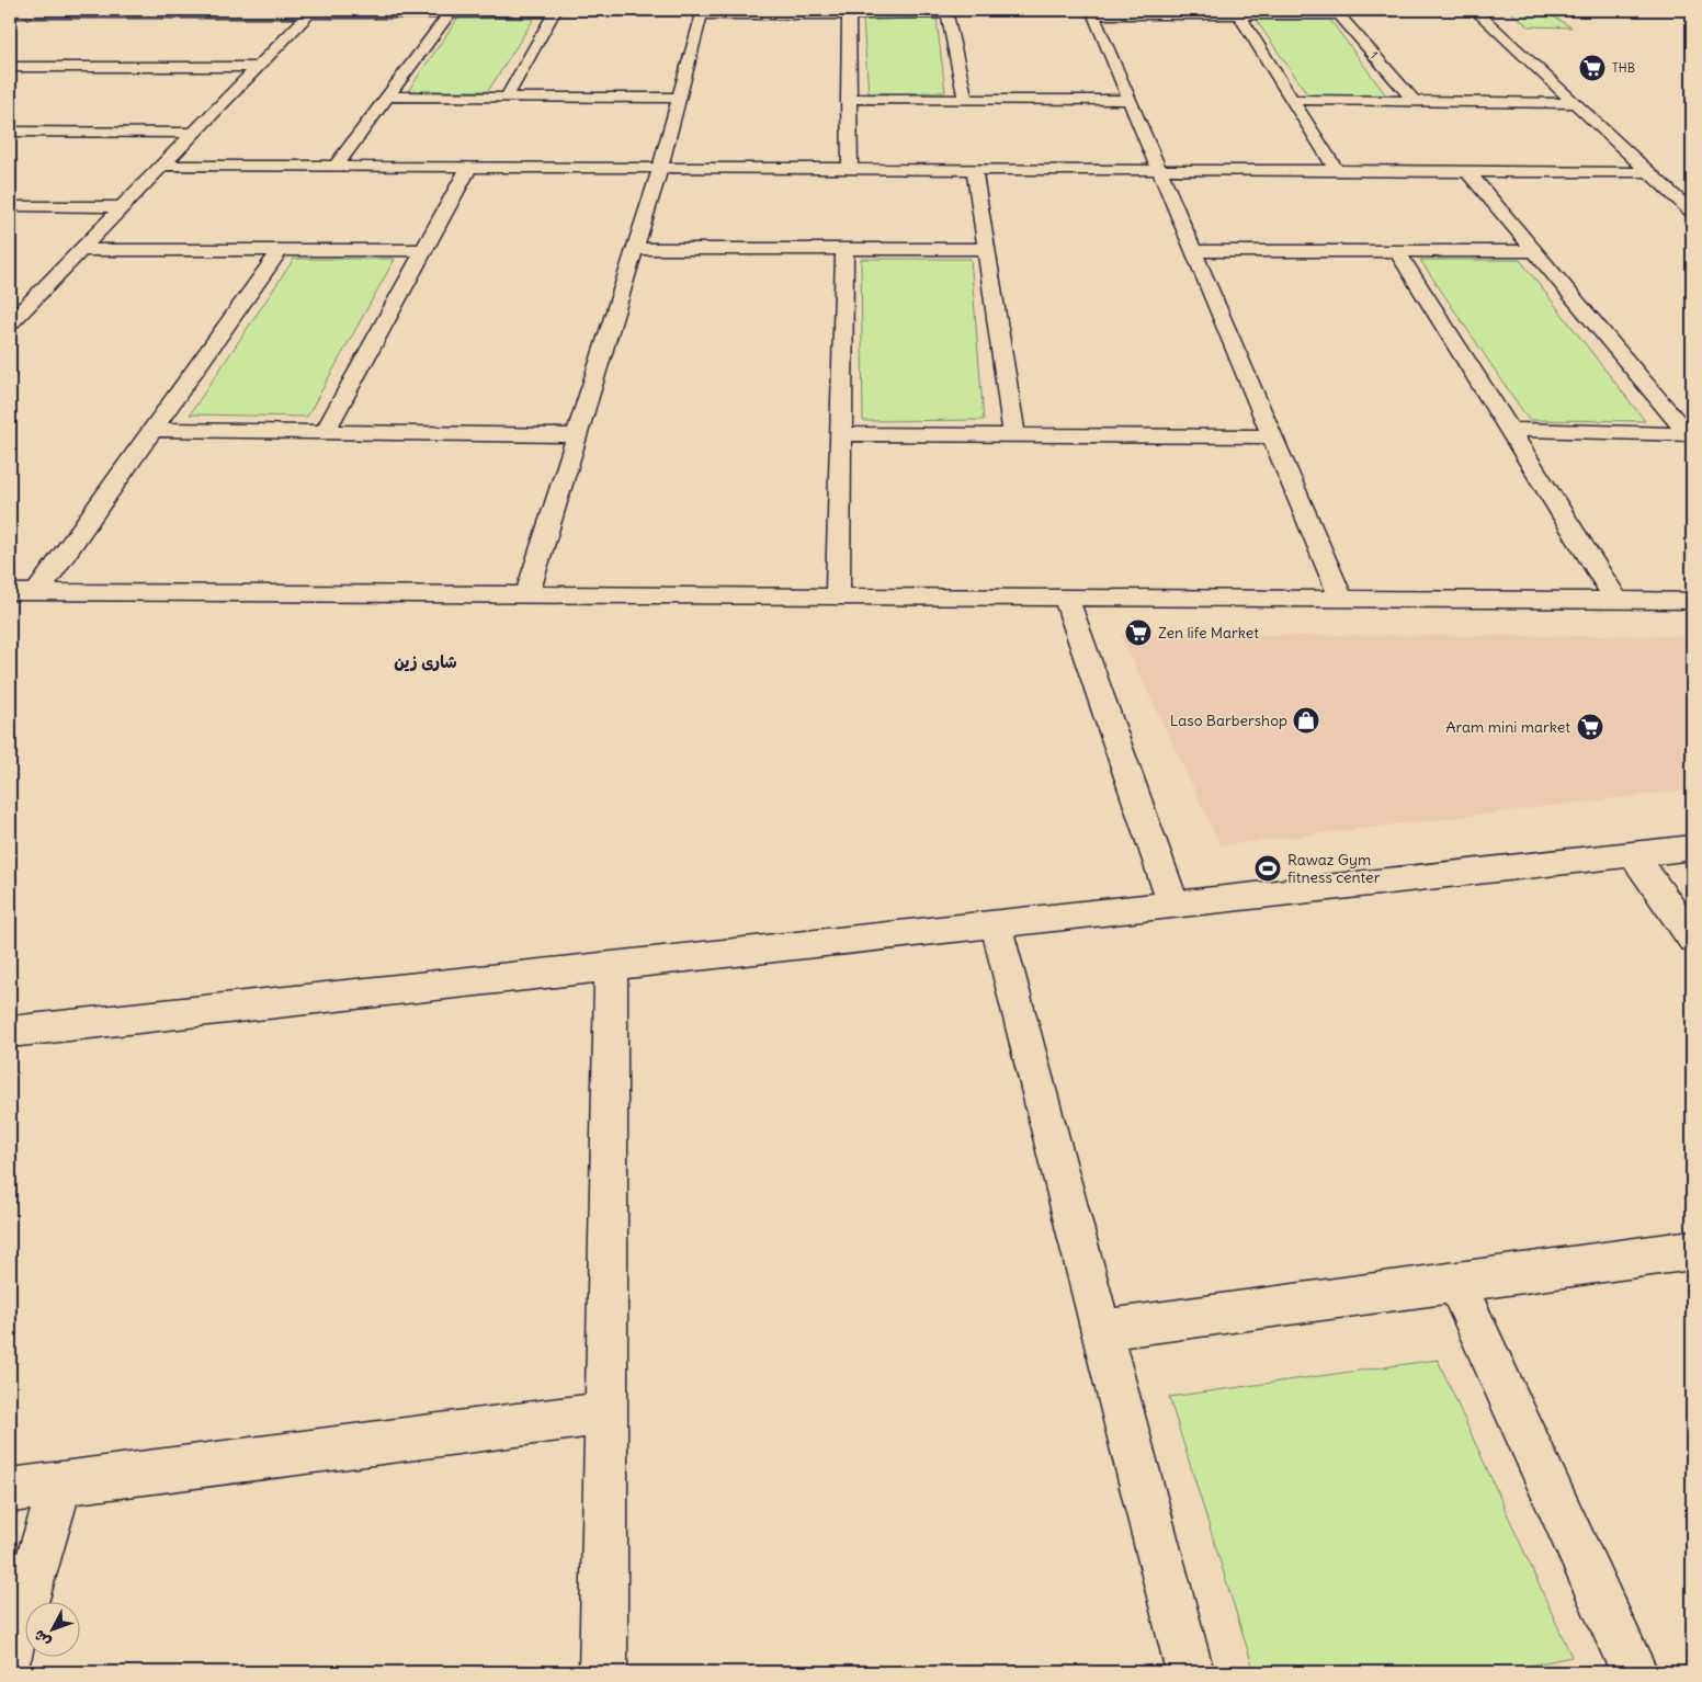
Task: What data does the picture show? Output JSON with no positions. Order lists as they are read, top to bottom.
{
  "streets": {
    "street": ["1"]
  },
  "districts": ["شاری زین"],
  "places": {
    "supermarket": ["THB", "Zen life Market", "Aram mini market"],
    "shop": ["Laso Barbershop"],
    "sports": ["Rawaz Gym fitness center"]
  },
  "north": "bottom left"
}
